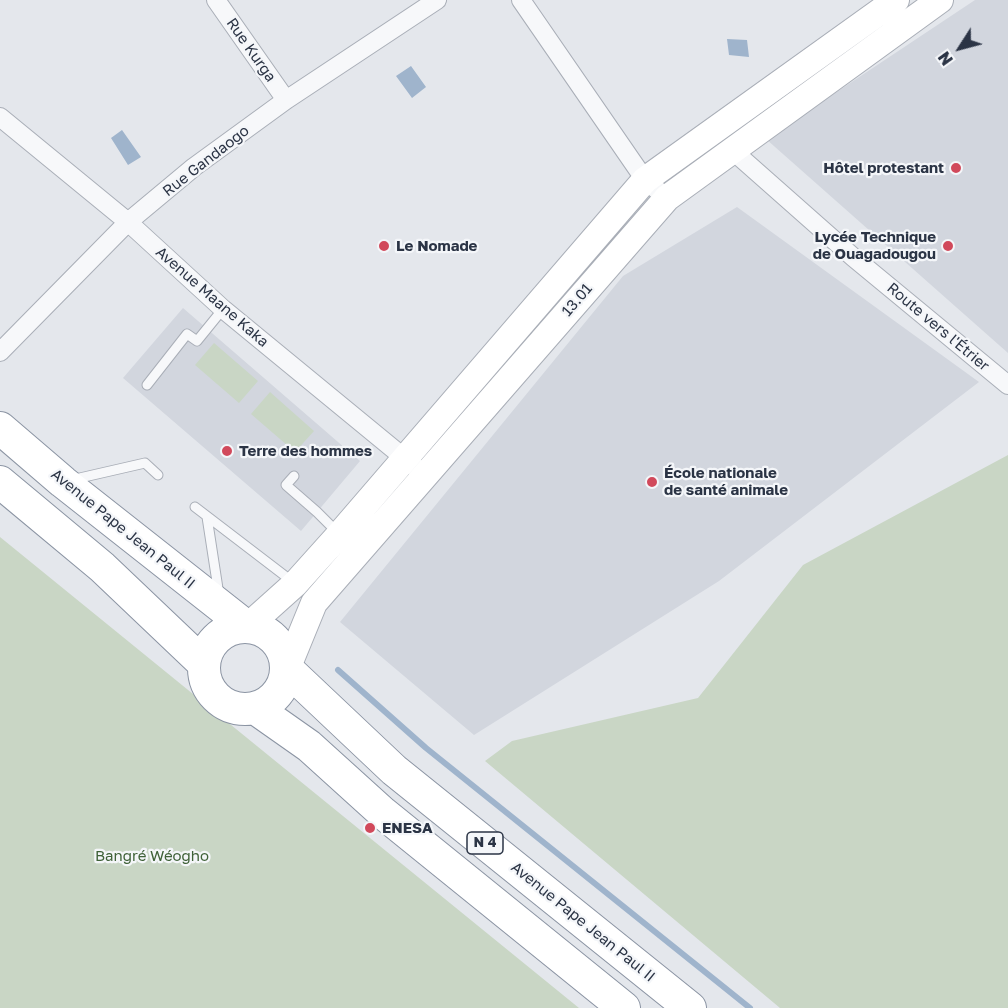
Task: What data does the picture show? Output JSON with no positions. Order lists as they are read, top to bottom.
{
  "streets": {
    "highway": ["Avenue Pape Jean Paul II", "N 4"],
    "street": [
      "Rue Kurga",
      "Rue Gandaogo",
      "Avenue Maane Kaka",
      "13.01",
      "Route vers l'Étrier"
    ]
  },
  "crossings": [
    ["Rue Kurga", "Rue Gandaogo"],
    ["Rue Gandaogo", "Avenue Maane Kaka"],
    ["Avenue Maane Kaka", "13.01"],
    ["13.01", "Route vers l'Étrier"],
    ["13.01", "Avenue Pape Jean Paul II"],
    ["13.01", "N 4"],
    ["Avenue Pape Jean Paul II", "N 4"]
  ],
  "parks": ["Bangré Wéogho"],
  "places": [
    "Hôtel protestant",
    "Le Nomade",
    "Lycée Technique de Ouagadougou",
    "Terre des hommes",
    "École nationale de santé animale",
    "ENESA"
  ],
  "north": "bottom left"
}
